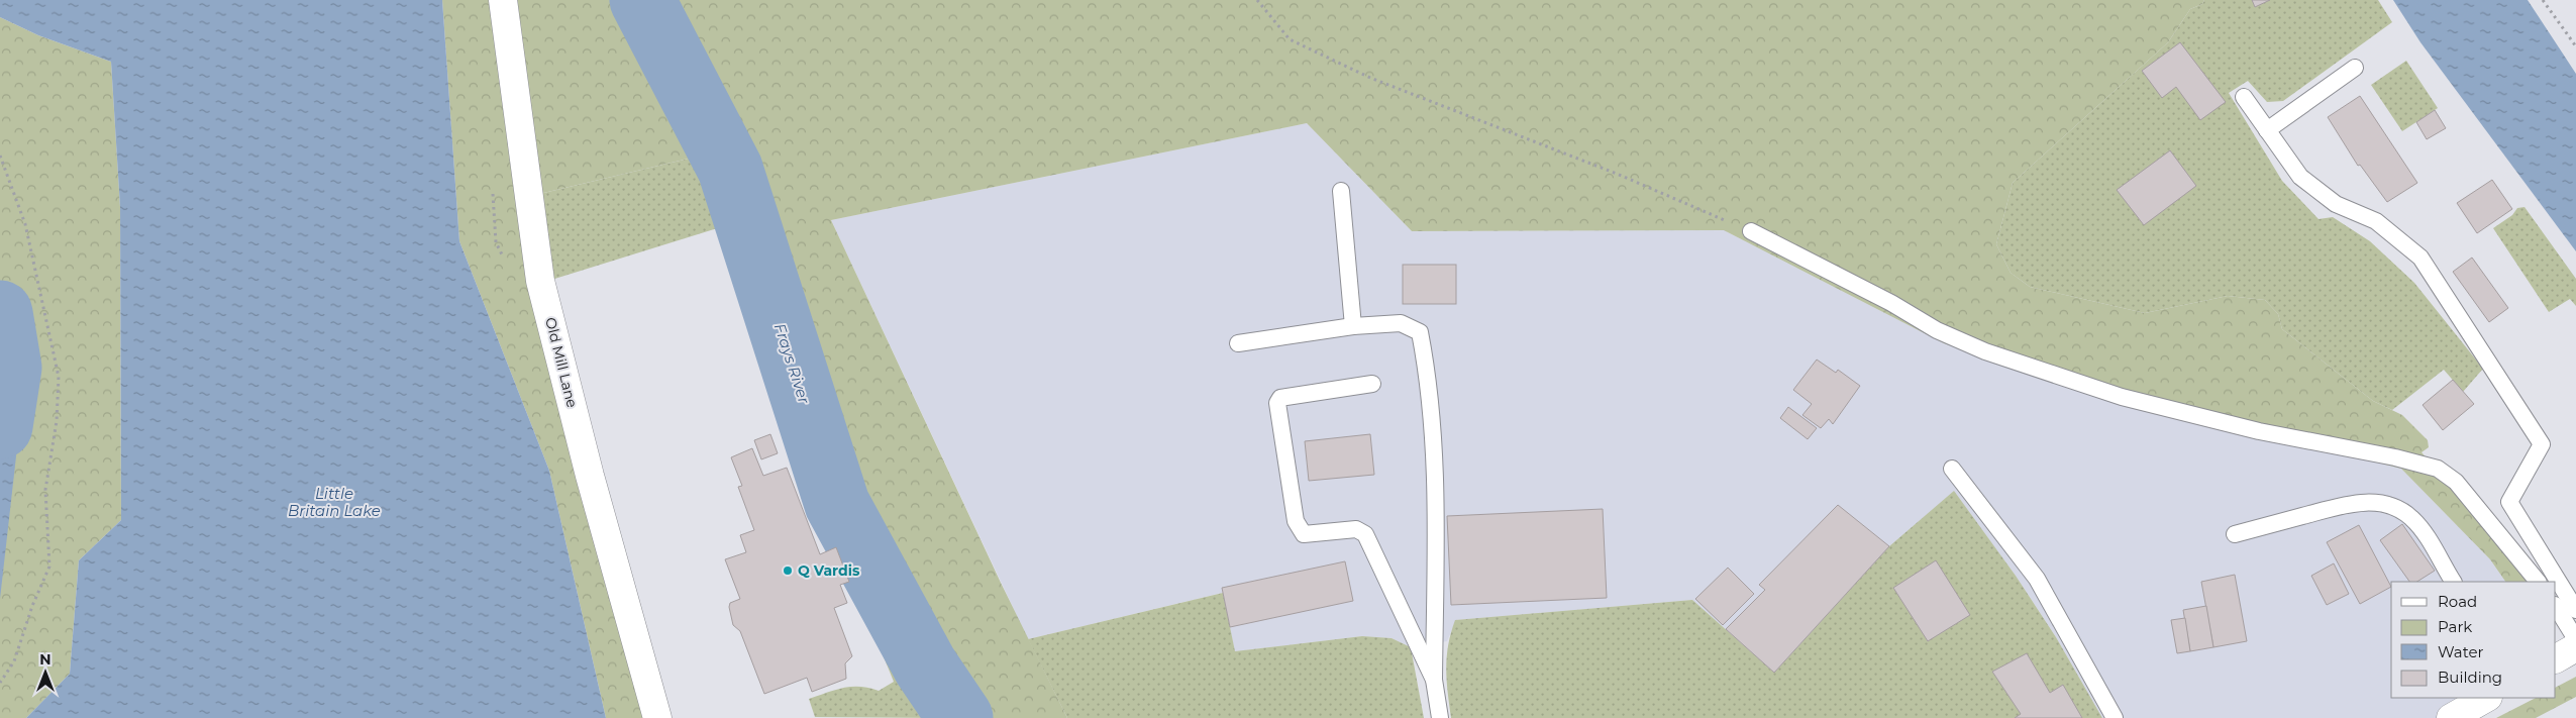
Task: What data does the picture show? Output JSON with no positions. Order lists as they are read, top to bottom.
{
  "streets": {
    "street": ["Old Mill Lane"]
  },
  "water": ["Frays River", "Little Britain Lake"],
  "places": ["Q Vardis"],
  "legend": [
    "Road",
    "Park",
    "Water",
    "Building"
  ],
  "north": "top"
}
